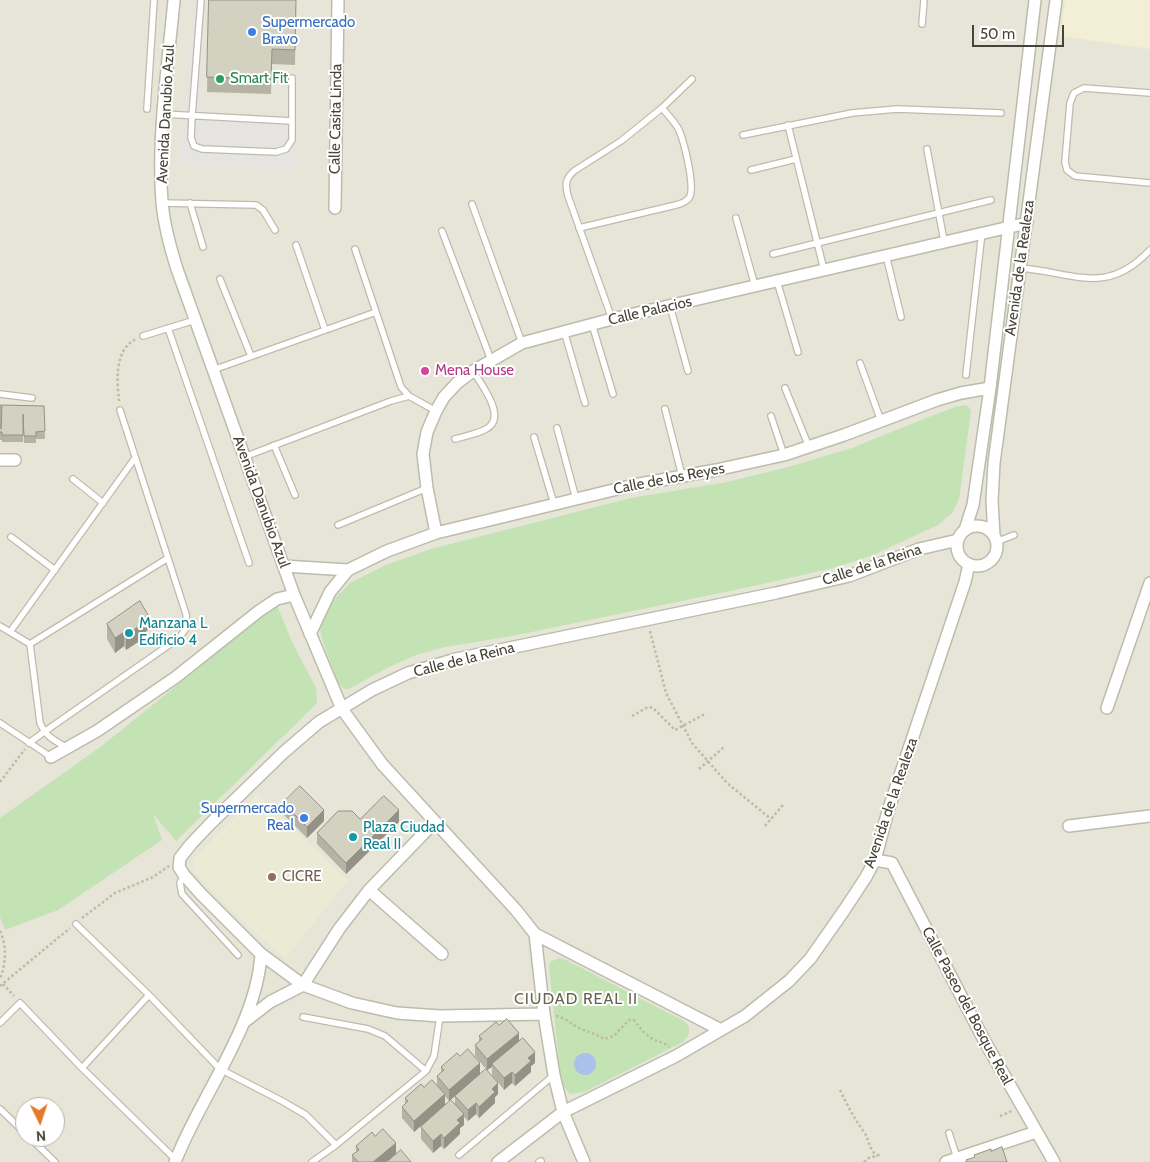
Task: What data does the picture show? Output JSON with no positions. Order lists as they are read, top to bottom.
{
  "streets": {
    "street": [
      "Avenida Danubio Azul",
      "Calle Casita Linda",
      "Avenida de la Realeza",
      "Calle Palacios",
      "Calle de los Reyes",
      "Calle de la Reina",
      "Calle Paseo del Bosque Real"
    ]
  },
  "crossings": [
    ["Avenida Danubio Azul", "Avenida de la Realeza"],
    ["Avenida Danubio Azul", "Calle de los Reyes"],
    ["Avenida Danubio Azul", "Calle de la Reina"],
    ["Avenida de la Realeza", "Calle Palacios"],
    ["Avenida de la Realeza", "Calle de los Reyes"],
    ["Avenida de la Realeza", "Calle de la Reina"],
    ["Avenida de la Realeza", "Calle Paseo del Bosque Real"],
    ["Calle Palacios", "Calle de los Reyes"]
  ],
  "districts": ["CIUDAD REAL II"],
  "places": [
    "Supermercado Bravo",
    "Smart Fit",
    "Mena House",
    "Manzana L Edificio 4",
    "Supermercado Real",
    "Plaza Ciudad Real II",
    "CICRE"
  ],
  "scale_bar": "50 m",
  "north": "bottom"
}
